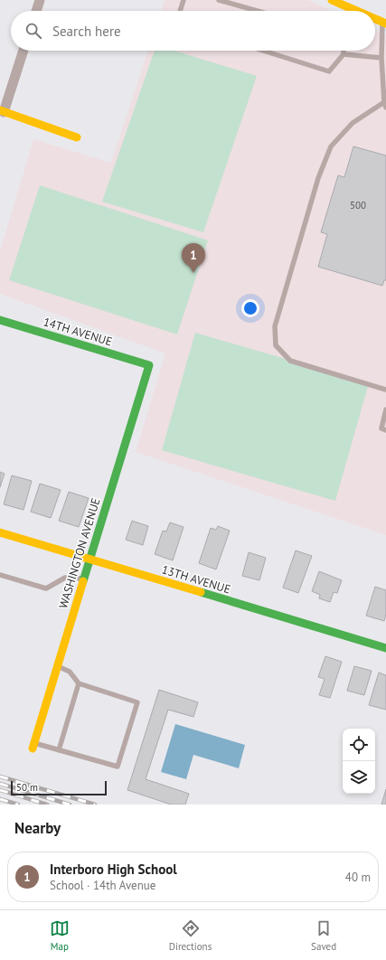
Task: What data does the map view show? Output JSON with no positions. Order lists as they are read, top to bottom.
{
  "streets": {
    "street": ["14TH AVENUE", "WASHINGTON AVENUE", "13TH AVENUE"]
  },
  "crossings": [
    ["14TH AVENUE", "WASHINGTON AVENUE"],
    ["WASHINGTON AVENUE", "13TH AVENUE"]
  ],
  "house_numbers": ["500"],
  "scale_bar": "50 m",
  "page": {
    "search": "Search here",
    "pins": "1",
    "scale": "50 m",
    "heading": "Nearby",
    "list": [
      {
        "mark": "1",
        "name": "Interboro High School",
        "note": "School · 14th Avenue",
        "value": "40 m"
      }
    ],
    "nav": ["Map", "Directions", "Saved"]
  }
}
